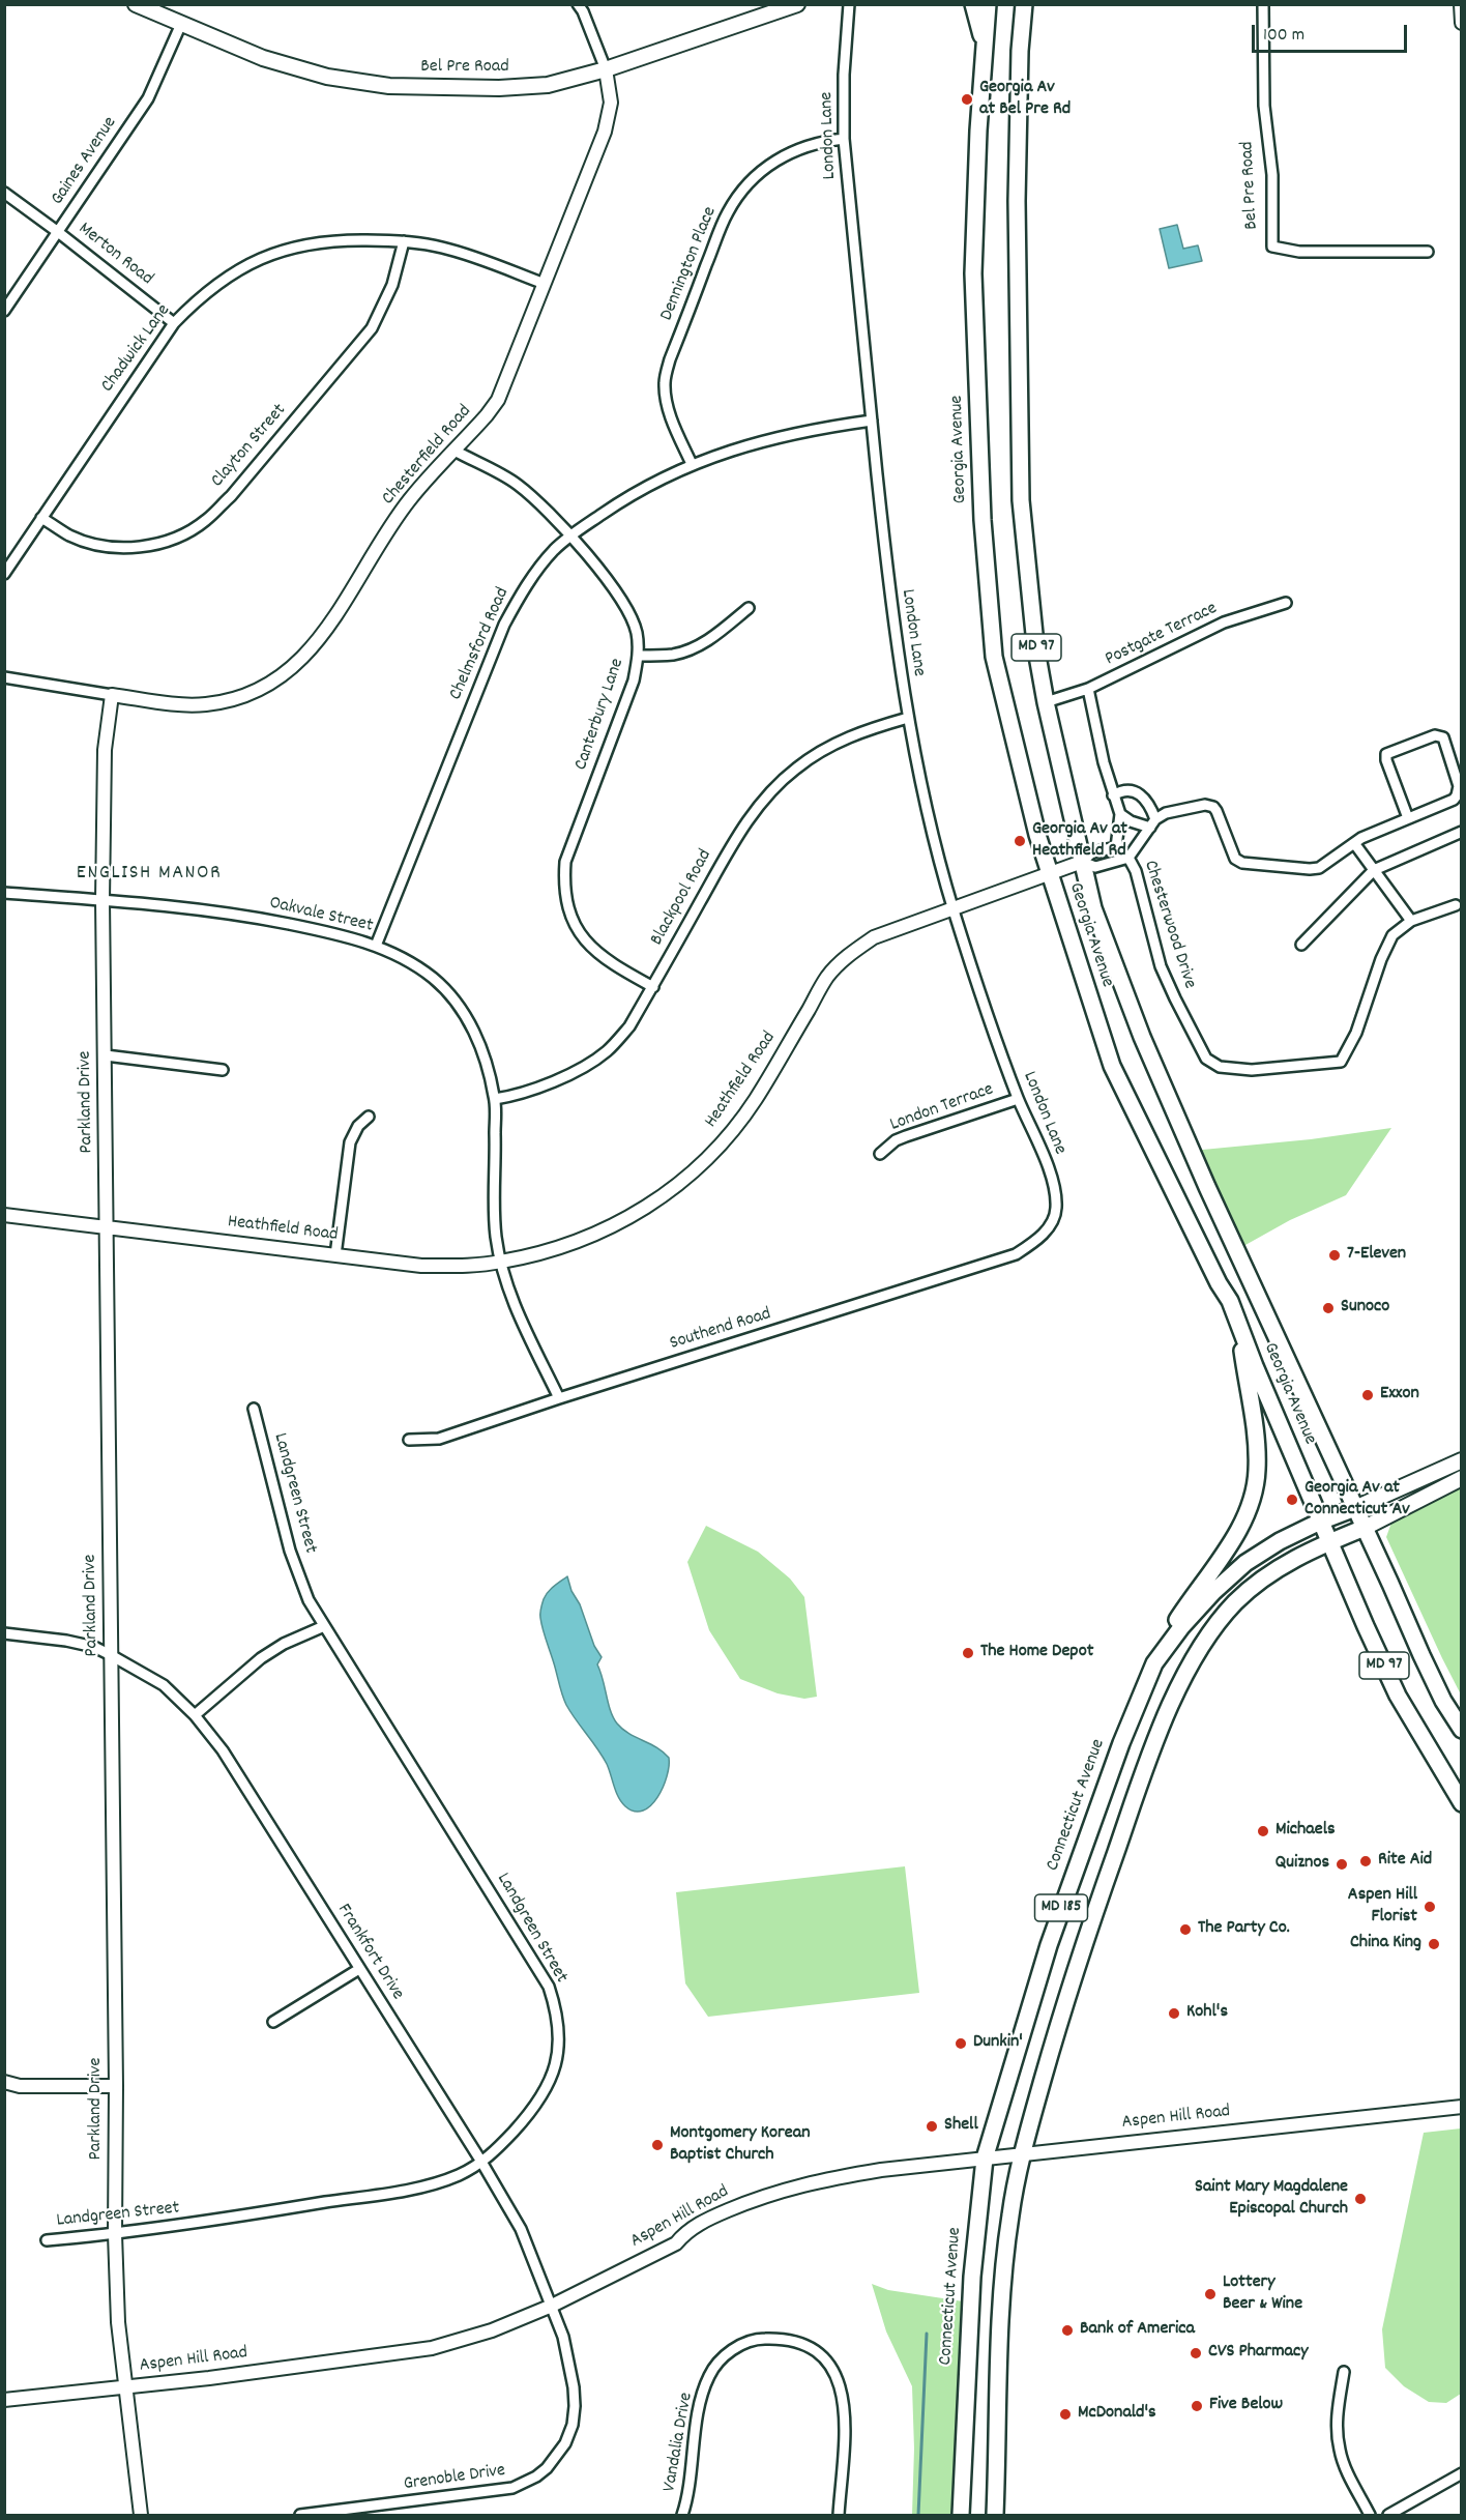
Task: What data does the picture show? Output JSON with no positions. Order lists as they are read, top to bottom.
{
  "streets": {
    "main road": [
      "Bel Pre Road",
      "Georgia Avenue",
      "MD 97",
      "Connecticut Avenue",
      "MD 185"
    ],
    "street": [
      "London Lane",
      "Gaines Avenue",
      "Merton Road",
      "Dennington Place",
      "Chadwick Lane",
      "Clayton Street",
      "Chesterfield Road",
      "Postgate Terrace",
      "Chelmsford Road",
      "Canterbury Lane",
      "Blackpool Road",
      "Oakvale Street",
      "Chesterwood Drive",
      "Heathfield Road",
      "Parkland Drive",
      "London Terrace",
      "Southend Road",
      "Landgreen Street",
      "Frankfort Drive",
      "Aspen Hill Road",
      "Vandalia Drive",
      "Grenoble Drive"
    ]
  },
  "crossings": [
    ["Bel Pre Road", "Gaines Avenue"],
    ["Bel Pre Road", "Chesterfield Road"],
    ["London Lane", "Dennington Place"],
    ["London Lane", "Chelmsford Road"],
    ["London Lane", "Blackpool Road"],
    ["London Lane", "Heathfield Road"],
    ["London Lane", "London Terrace"],
    ["London Lane", "Southend Road"],
    ["Gaines Avenue", "Merton Road"],
    ["Merton Road", "Chadwick Lane"],
    ["Dennington Place", "Chelmsford Road"],
    ["Chadwick Lane", "Clayton Street"],
    ["Chadwick Lane", "Chesterfield Road"],
    ["Georgia Avenue", "Postgate Terrace"],
    ["Georgia Avenue", "Heathfield Road"],
    ["Georgia Avenue", "Connecticut Avenue"],
    ["Georgia Avenue", "MD 185"],
    ["Chesterfield Road", "Canterbury Lane"],
    ["Chesterfield Road", "Parkland Drive"],
    ["Chelmsford Road", "Canterbury Lane"],
    ["Chelmsford Road", "Oakvale Street"],
    ["Canterbury Lane", "Blackpool Road"],
    ["Blackpool Road", "Oakvale Street"],
    ["Oakvale Street", "Heathfield Road"],
    ["Oakvale Street", "Parkland Drive"],
    ["Oakvale Street", "Southend Road"],
    ["Heathfield Road", "Parkland Drive"],
    ["Parkland Drive", "Landgreen Street"],
    ["Parkland Drive", "Frankfort Drive"],
    ["Parkland Drive", "Aspen Hill Road"],
    ["Landgreen Street", "Frankfort Drive"],
    ["Connecticut Avenue", "Aspen Hill Road"],
    ["MD 185", "Aspen Hill Road"],
    ["Frankfort Drive", "Aspen Hill Road"],
    ["Frankfort Drive", "Grenoble Drive"],
    ["Aspen Hill Road", "Grenoble Drive"]
  ],
  "districts": ["ENGLISH MANOR"],
  "places": [
    "Georgia Av at Bel Pre Rd",
    "Georgia Av at Heathfield Rd",
    "7-Eleven",
    "Sunoco",
    "Exxon",
    "Georgia Av at Connecticut Av",
    "The Home Depot",
    "Michaels",
    "Rite Aid",
    "Quiznos",
    "Aspen Hill Florist",
    "The Party Co.",
    "China King",
    "Kohl's",
    "Dunkin'",
    "Shell",
    "Montgomery Korean Baptist Church",
    "Saint Mary Magdalene Episcopal Church",
    "Lottery Beer & Wine",
    "Bank of America",
    "CVS Pharmacy",
    "Five Below",
    "McDonald's"
  ],
  "scale_bar": "100 m"
}
